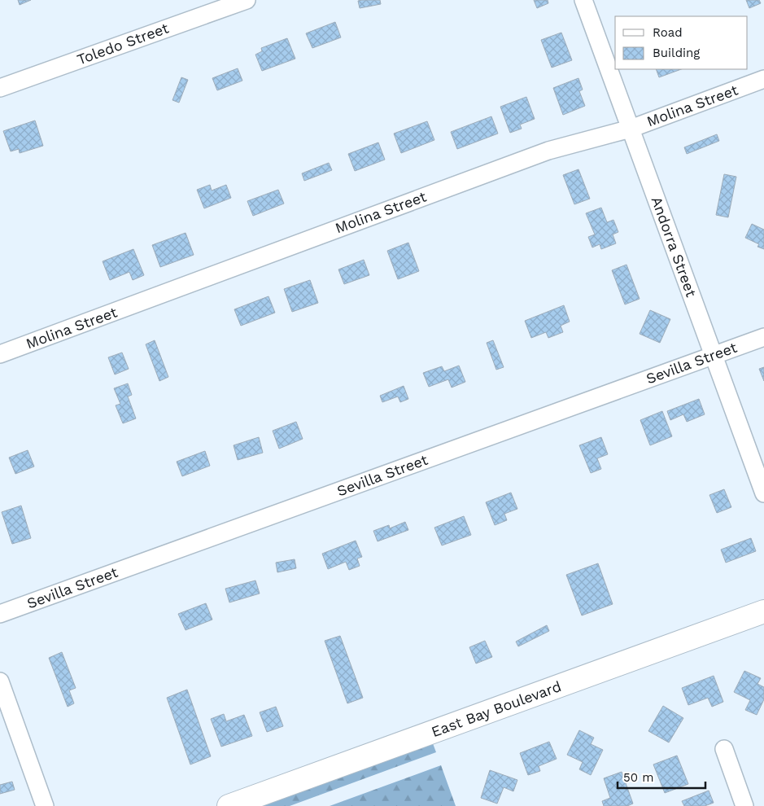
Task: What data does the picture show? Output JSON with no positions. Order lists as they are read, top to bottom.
{
  "streets": {
    "main road": ["East Bay Boulevard"],
    "street": [
      "Toledo Street",
      "Molina Street",
      "Andorra Street",
      "Sevilla Street"
    ]
  },
  "crossings": [
    ["Molina Street", "Andorra Street"],
    ["Andorra Street", "Sevilla Street"]
  ],
  "legend": ["Road", "Building"],
  "scale_bar": "50 m"
}
